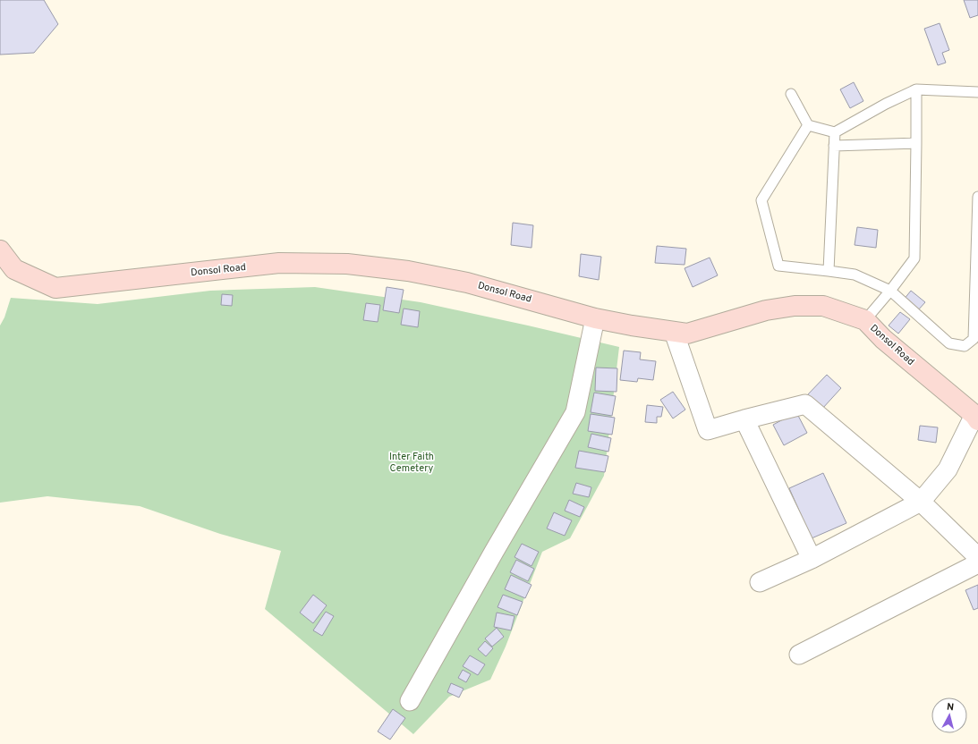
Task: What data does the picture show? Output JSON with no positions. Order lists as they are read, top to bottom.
{
  "streets": {
    "main road": ["Donsol Road"]
  },
  "parks": ["Inter Faith Cemetery"],
  "north": "top"
}
